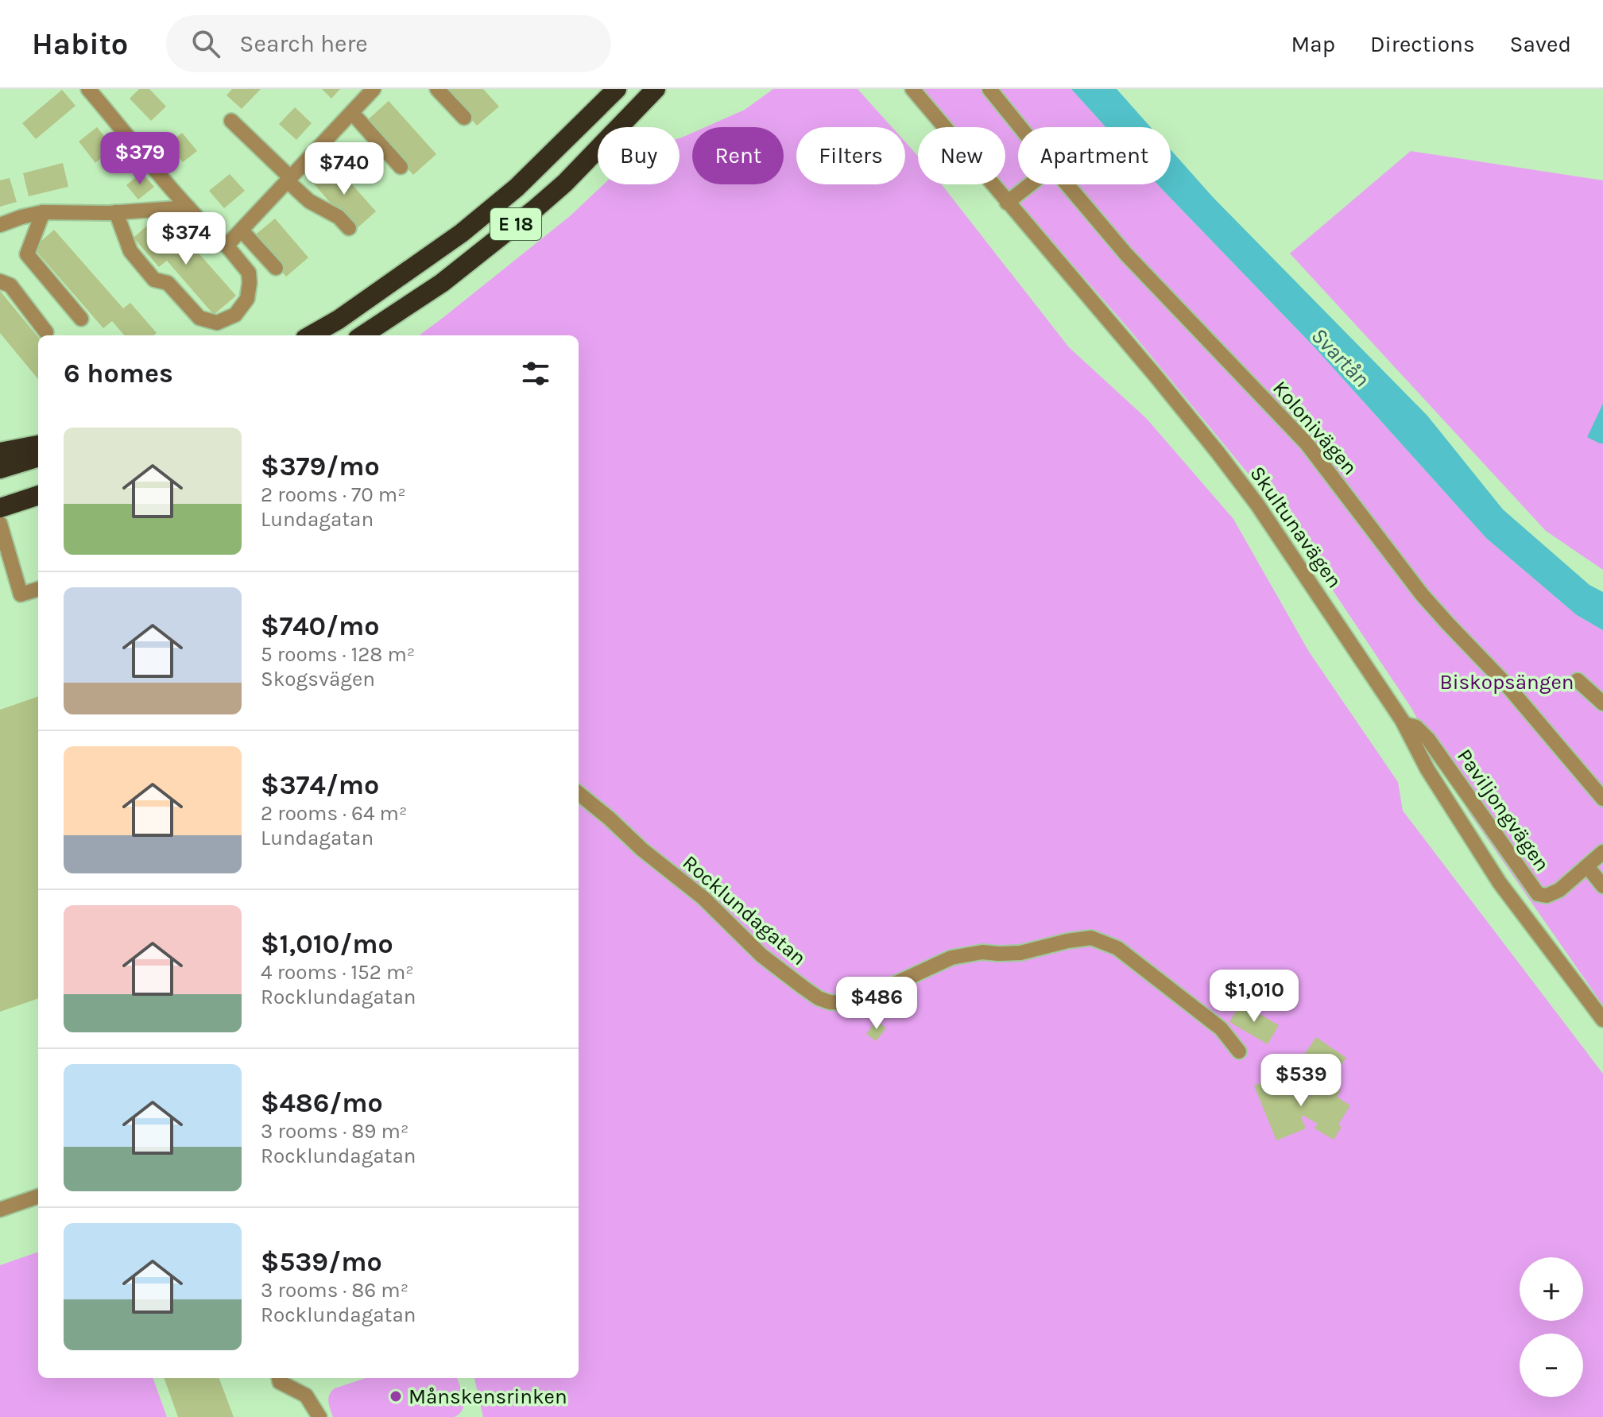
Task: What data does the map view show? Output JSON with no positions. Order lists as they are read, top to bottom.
{
  "streets": {
    "highway": ["E 18"],
    "street": [
      "Kolonivägen",
      "Skultunavägen",
      "Paviljongvägen",
      "Rocklundagatan"
    ]
  },
  "crossings": [
    ["Skultunavägen", "Paviljongvägen"]
  ],
  "water": ["Svartån"],
  "parks": ["Biskopsängen"],
  "places": ["Månskensrinken"],
  "page": {
    "header": "Habito",
    "search": "Search here",
    "nav": ["Map", "Directions", "Saved"],
    "chip": [
      "Buy",
      "Rent",
      "Filters",
      "New",
      "Apartment"
    ],
    "price": [
      "$379",
      "$740",
      "$374",
      "$1,010",
      "$486",
      "$539"
    ],
    "heading": "6 homes",
    "list": [
      {
        "name": "$379/mo",
        "note": "2 rooms · 70 m² · Lundagatan"
      },
      {
        "name": "$740/mo",
        "note": "5 rooms · 128 m² · Skogsvägen"
      },
      {
        "name": "$374/mo",
        "note": "2 rooms · 64 m² · Lundagatan"
      },
      {
        "name": "$1,010/mo",
        "note": "4 rooms · 152 m² · Rocklundagatan"
      },
      {
        "name": "$486/mo",
        "note": "3 rooms · 89 m² · Rocklundagatan"
      },
      {
        "name": "$539/mo",
        "note": "3 rooms · 86 m² · Rocklundagatan"
      }
    ],
    "map_buttons": ["+", "−"]
  }
}
